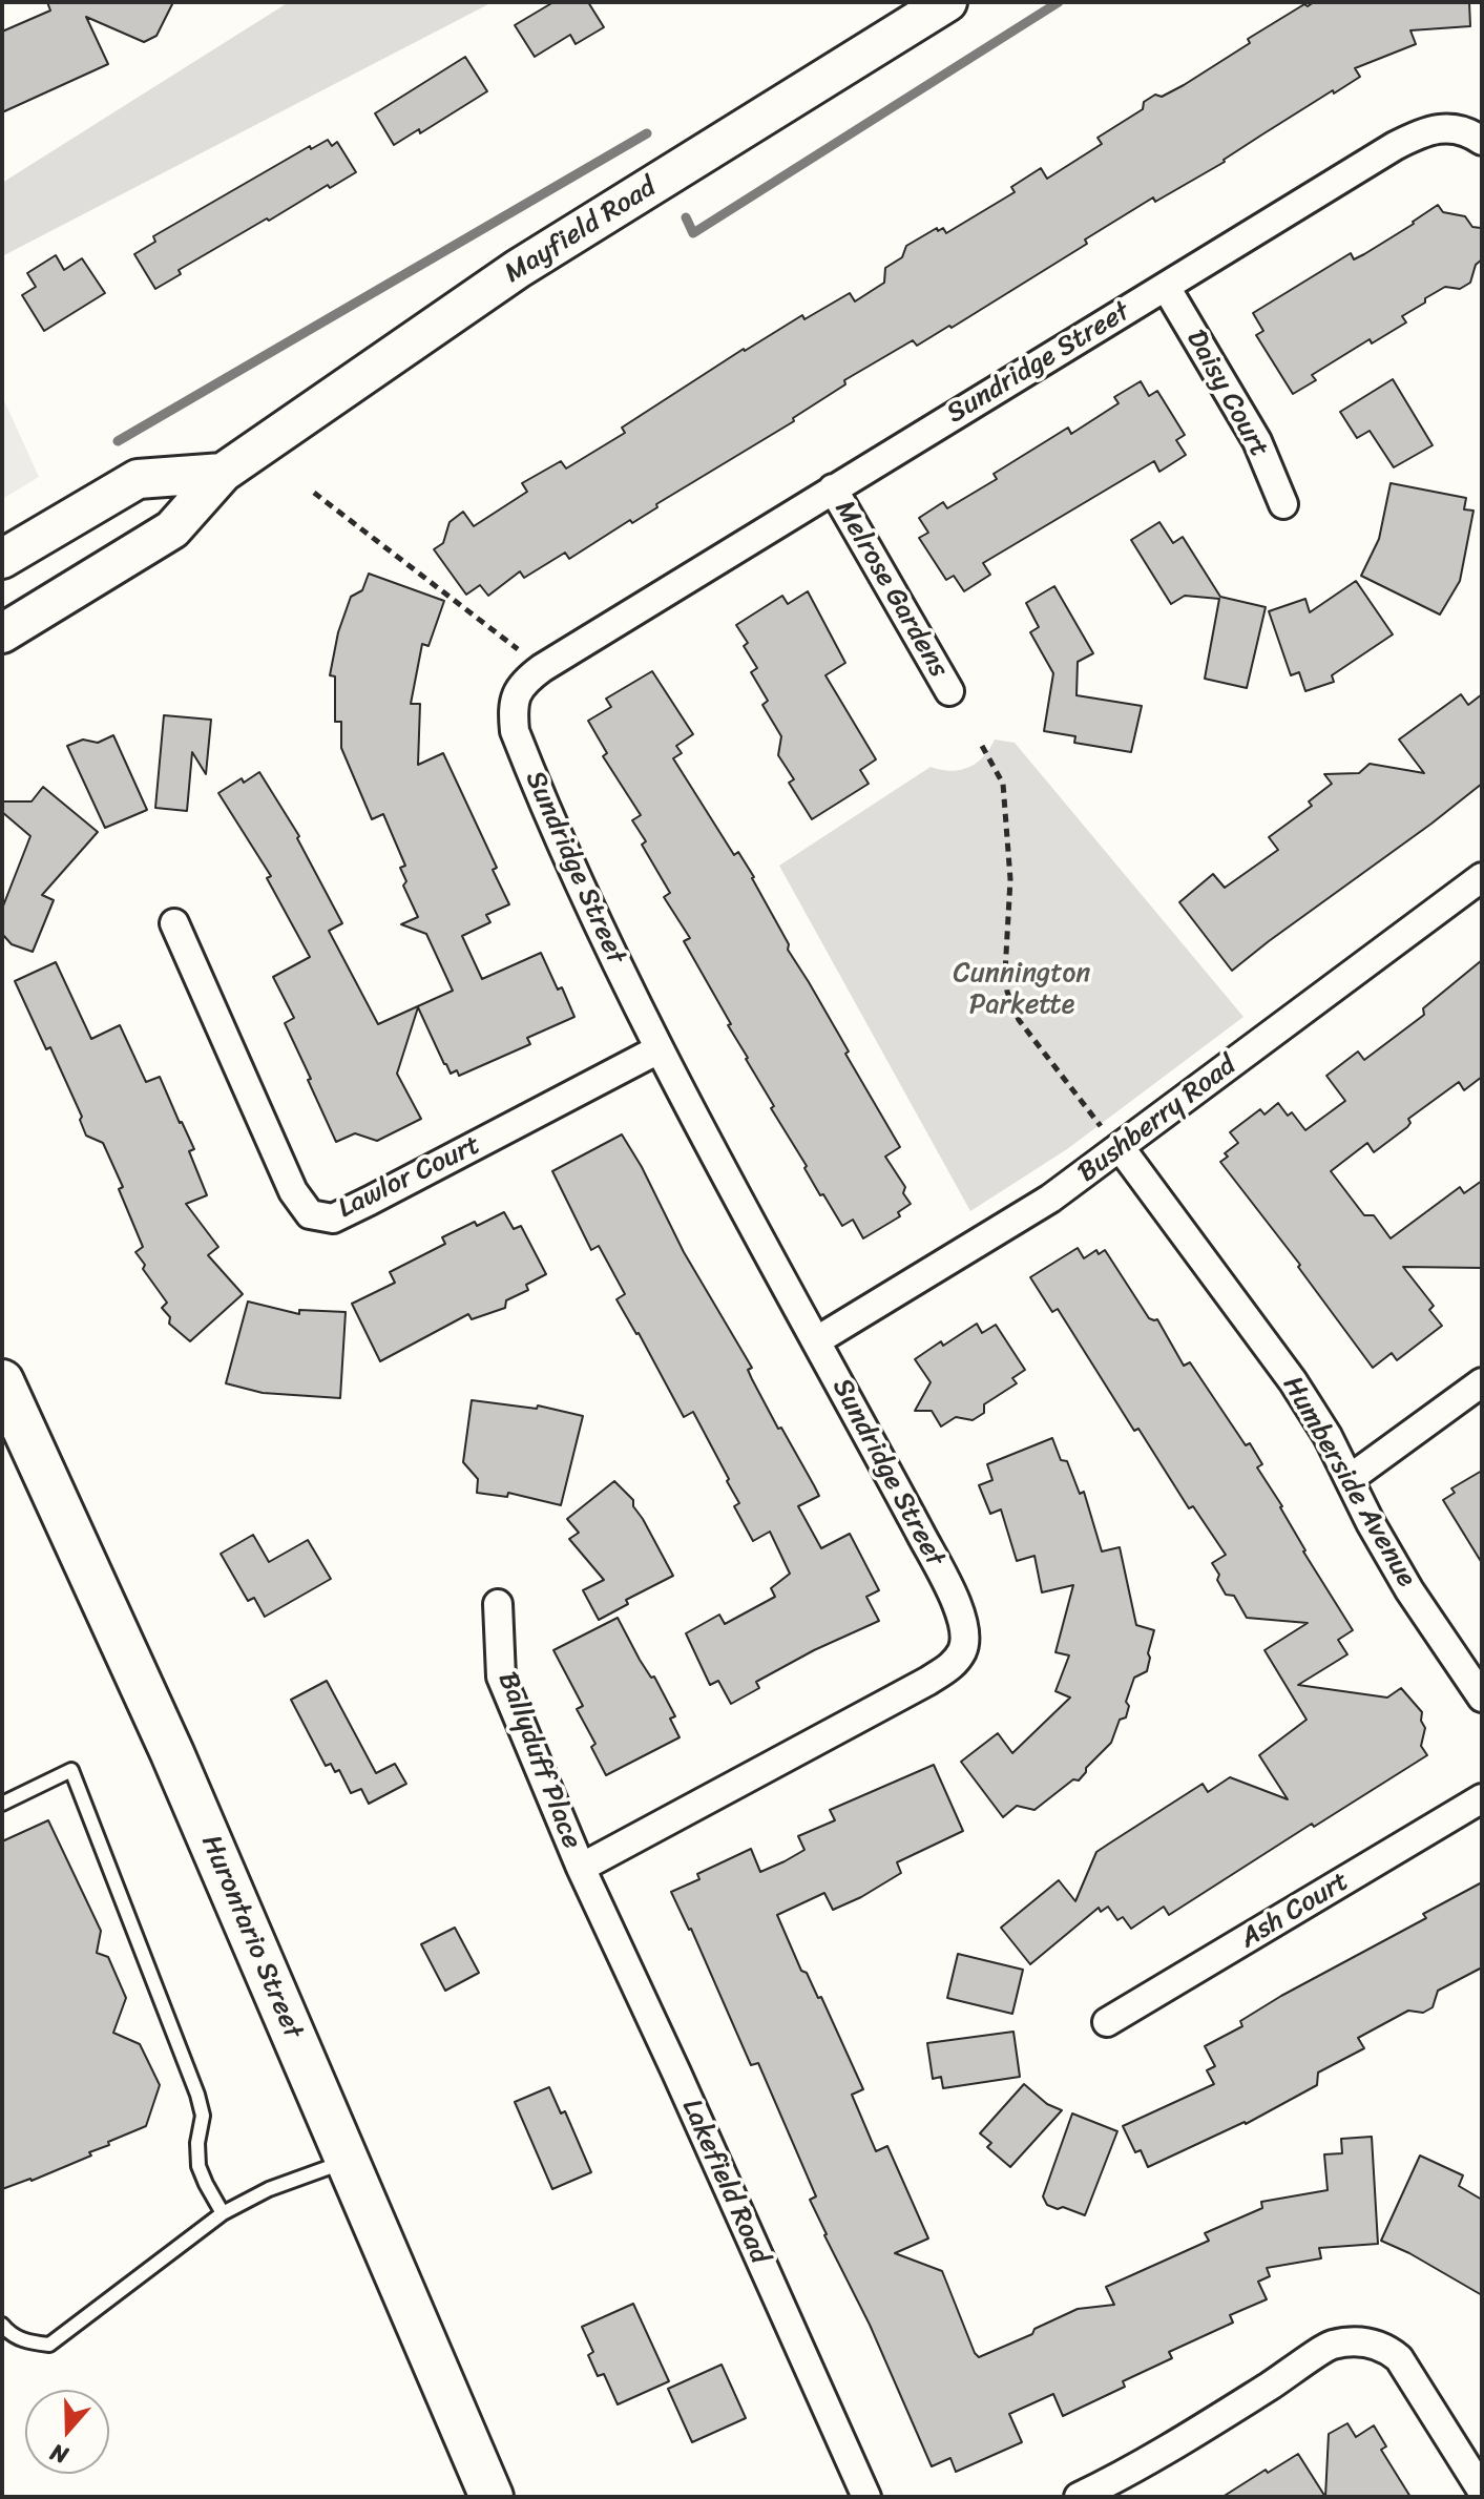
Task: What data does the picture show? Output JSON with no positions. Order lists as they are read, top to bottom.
{
  "streets": {
    "main road": ["Mayfield Road", "Hurontario Street"],
    "street": [
      "Sundridge Street",
      "Daisy Court",
      "Melrose Gardens",
      "Bushberry Road",
      "Lawlor Court",
      "Humberside Avenue",
      "Ballyduff Place",
      "Ash Court",
      "Lakefield Road"
    ]
  },
  "crossings": [
    ["Sundridge Street", "Daisy Court"],
    ["Sundridge Street", "Melrose Gardens"],
    ["Sundridge Street", "Bushberry Road"],
    ["Sundridge Street", "Lawlor Court"],
    ["Sundridge Street", "Ballyduff Place"],
    ["Sundridge Street", "Lakefield Road"],
    ["Bushberry Road", "Humberside Avenue"],
    ["Ballyduff Place", "Lakefield Road"]
  ],
  "parks": ["Cunnington Parkette"],
  "north": "bottom"
}
